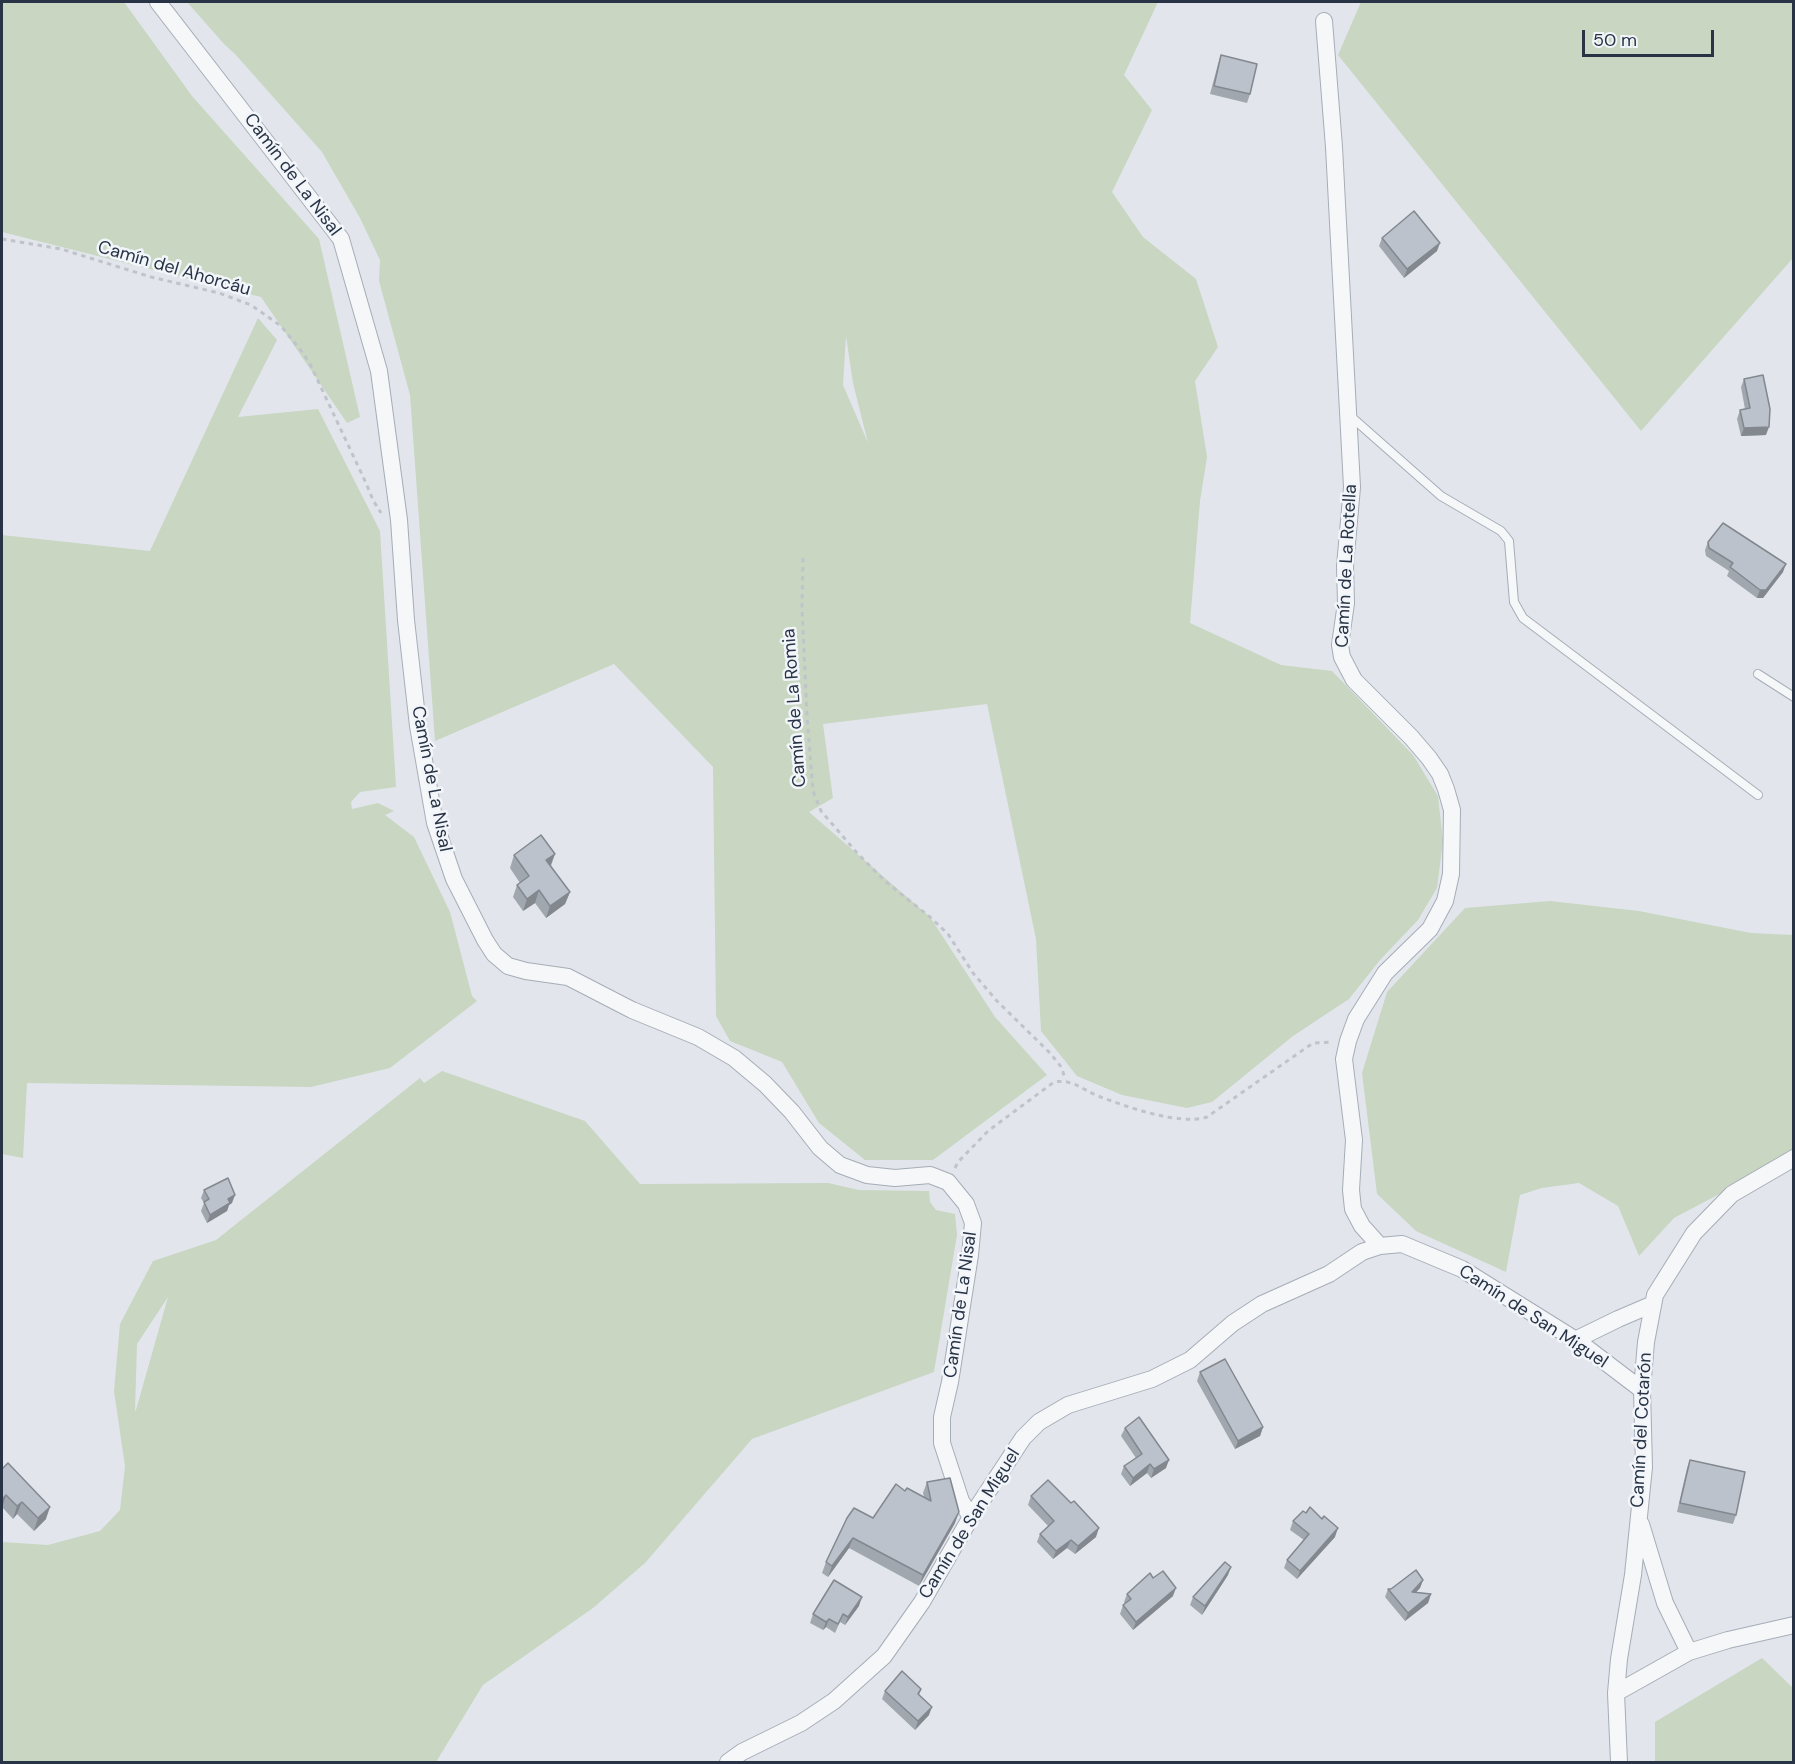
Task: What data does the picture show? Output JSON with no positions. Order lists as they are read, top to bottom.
{
  "streets": {
    "street": [
      "Camín de La Nisal",
      "Camín de La Rotella",
      "Camín de San Miguel",
      "Camín del Cotarón"
    ],
    "path": ["Camín del Ahorcáu", "Camín de La Romia"]
  },
  "crossings": [
    ["Camín de La Nisal", "Camín del Ahorcáu"],
    ["Camín de La Nisal", "Camín de San Miguel"],
    ["Camín de La Rotella", "Camín de San Miguel"],
    ["Camín de San Miguel", "Camín del Cotarón"]
  ],
  "scale_bar": "50 m"
}
